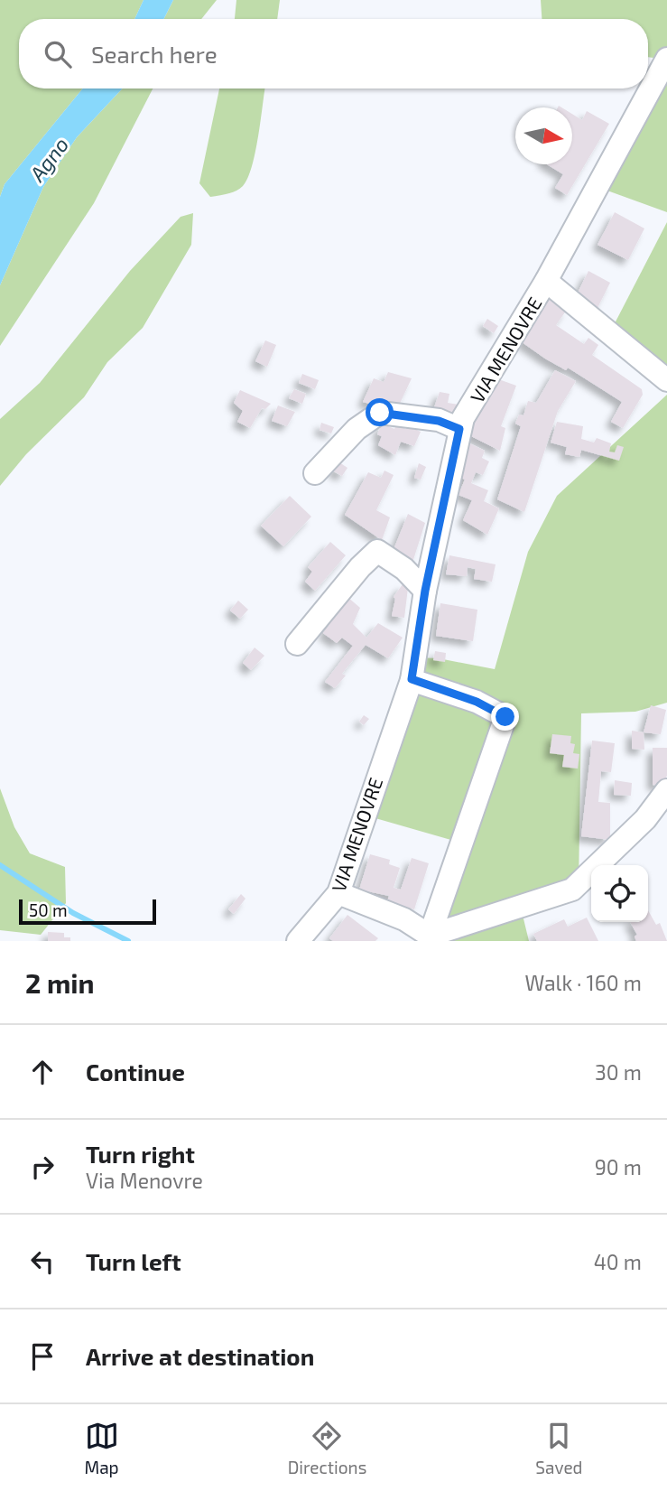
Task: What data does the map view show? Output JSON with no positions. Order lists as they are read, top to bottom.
{
  "streets": {
    "street": ["VIA MENOVRE"]
  },
  "water": ["Agno"],
  "scale_bar": "50 m",
  "north": "right",
  "page": {
    "search": "Search here",
    "scale": "50 m",
    "heading": ["2 min", "Walk · 160 m"],
    "list": [
      ["Continue", "30 m"],
      ["Turn right", "Via Menovre", "90 m"],
      ["Turn left", "40 m"],
      "Arrive at destination"
    ],
    "nav": ["Map", "Directions", "Saved"]
  }
}
